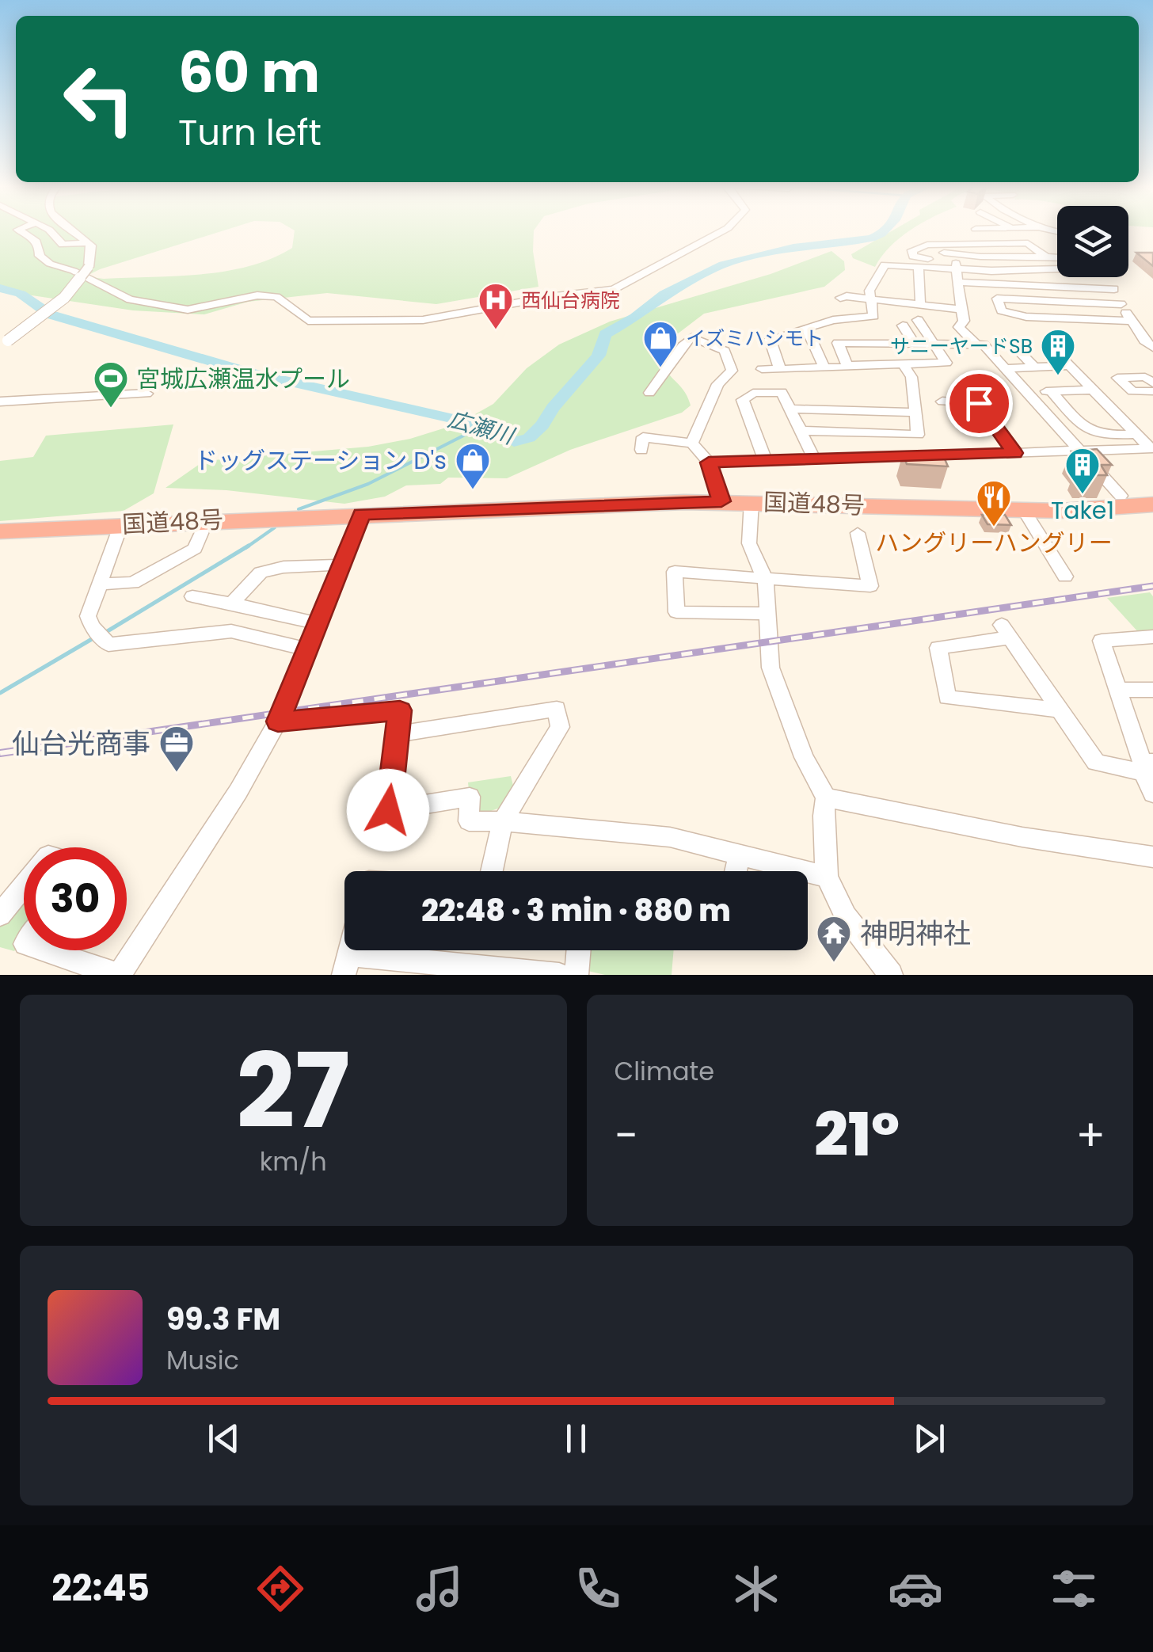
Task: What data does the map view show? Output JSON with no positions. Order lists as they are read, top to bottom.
{
  "streets": {
    "highway": ["国道48号"]
  },
  "water": ["広瀬川"],
  "places": {
    "hospital": ["西仙台病院"],
    "shop": ["イズミハシモト", "ドッグステーション D's"],
    "building": ["サニーヤードSB", "Take1"],
    "sports": ["宮城広瀬温水プール"],
    "restaurant": ["ハングリーハングリー"],
    "office": ["仙台光商事"],
    "temple": ["神明神社"]
  },
  "page": {
    "turn": ["60 m", "Turn left"],
    "limit": "30",
    "trip": "22:48 · 3 min · 880 m",
    "tile": [
      ["27", "km/h"],
      "Climate"
    ],
    "heat": ["−", "21°", "+"],
    "song": ["99.3 FM", "Music"],
    "tabs": "22:45"
  }
}
